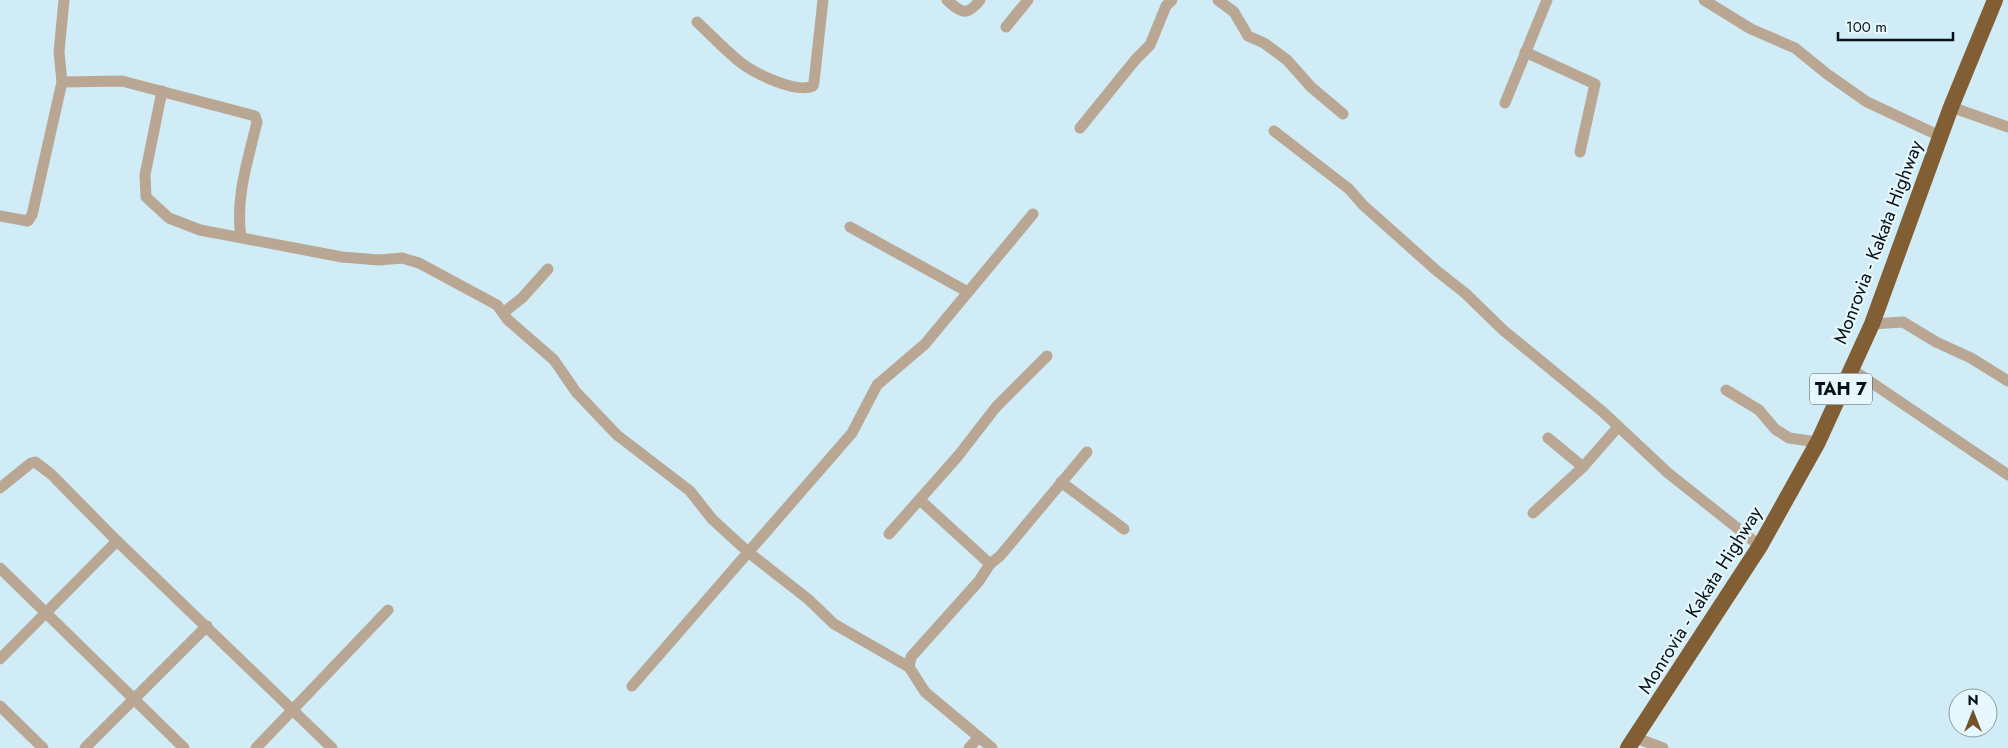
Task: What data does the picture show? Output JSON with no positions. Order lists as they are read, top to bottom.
{
  "streets": {
    "highway": ["Monrovia - Kakata Highway", "TAH 7"]
  },
  "scale_bar": "100 m",
  "north": "top"
}
